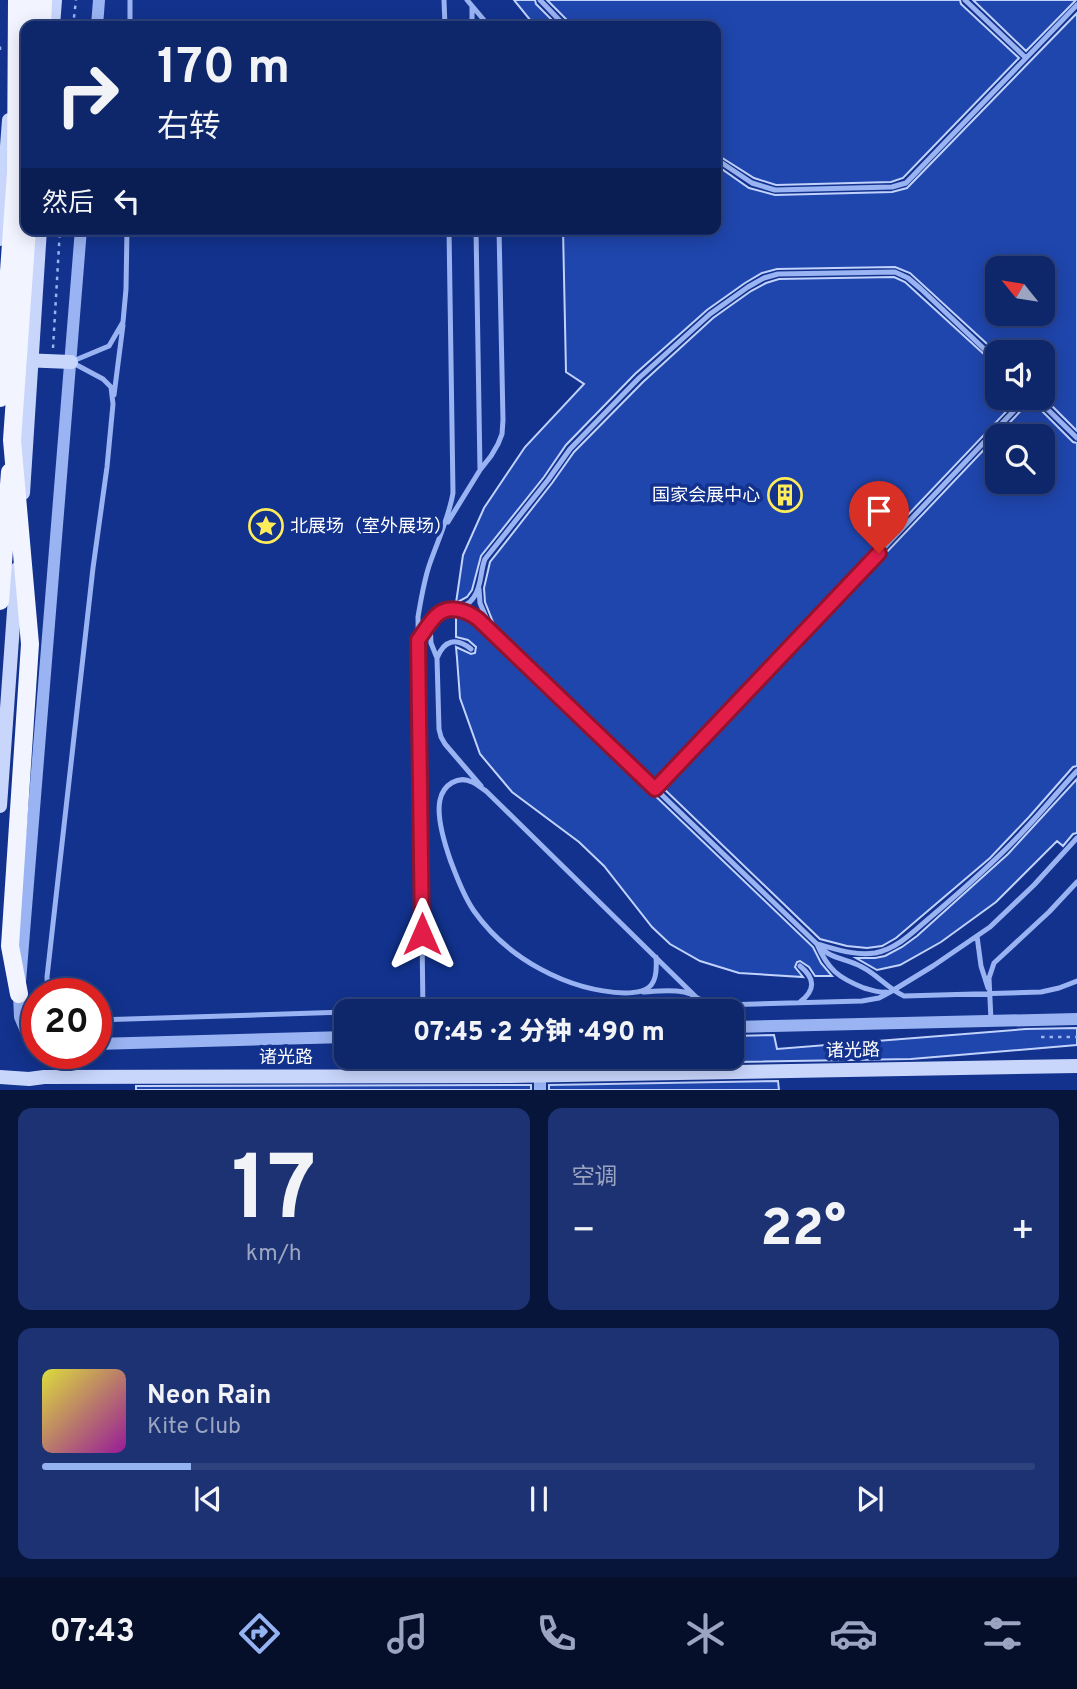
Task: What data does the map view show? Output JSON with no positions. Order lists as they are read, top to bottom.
{
  "streets": {
    "main road": ["诸光路"]
  },
  "places": {
    "building": ["国家会展中心"],
    "place": ["北展场（室外展场）"]
  },
  "north": "top left",
  "page": {
    "turn": ["170 m", "右转"],
    "then": "然后",
    "limit": "20",
    "trip": "07:45 · 2 分钟 · 490 m",
    "tile": [
      ["17", "km/h"],
      "空调"
    ],
    "heat": ["−", "22°", "+"],
    "song": ["Neon Rain", "Kite Club"],
    "tabs": "07:43"
  }
}
